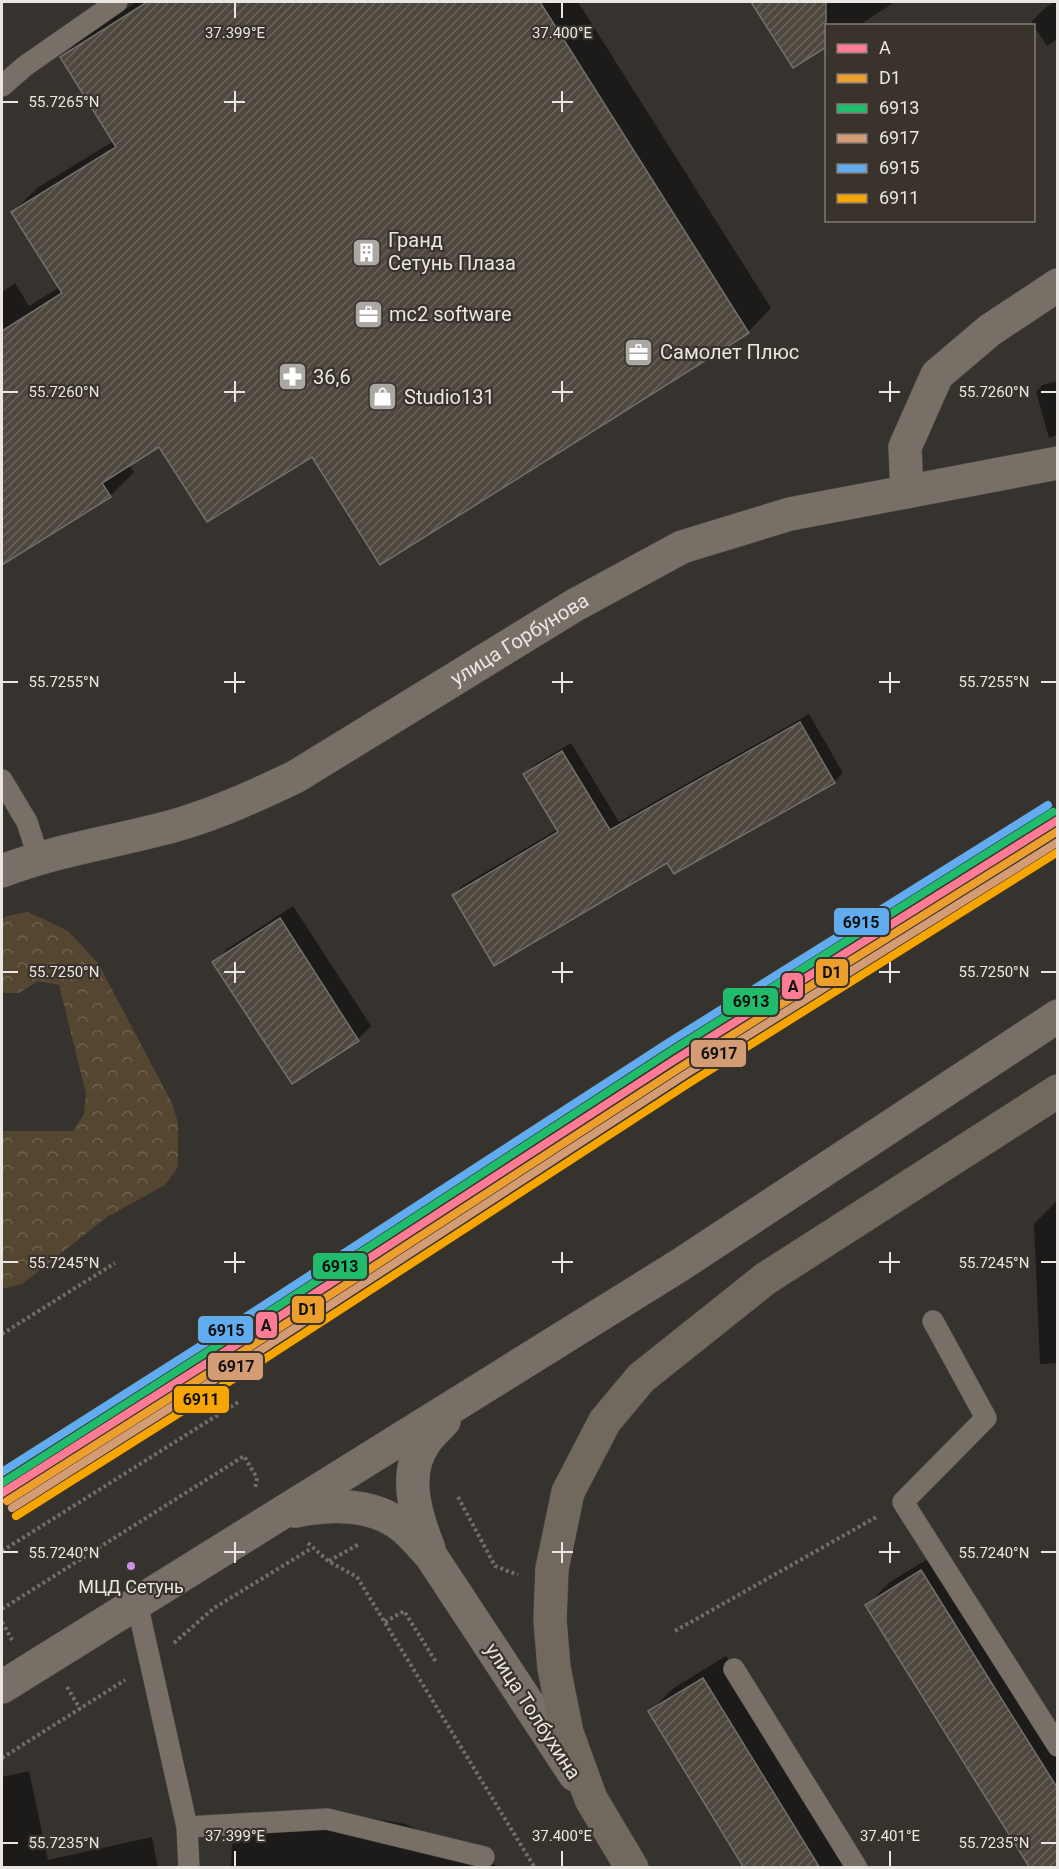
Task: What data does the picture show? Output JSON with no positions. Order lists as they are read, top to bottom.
{
  "streets": {
    "main road": ["улица Толбухина"],
    "street": ["улица Горбунова"]
  },
  "places": {
    "building": ["Гранд Сетунь Плаза"],
    "office": ["mc2 software", "Самолет Плюс"],
    "pharmacy": ["36,6"],
    "shop": ["Studio131"],
    "other": ["МЦД Сетунь"]
  },
  "lines": [
    "transit line 6915",
    "transit line 6913",
    "transit line A",
    "transit line D1",
    "transit line 6917",
    "transit line 6911"
  ],
  "legend": [
    "A",
    "D1",
    "6913",
    "6917",
    "6915",
    "6911"
  ],
  "coordinates": [
    "37.399°E",
    "37.400°E",
    "55.7265°N",
    "55.7260°N",
    "55.7255°N",
    "55.7250°N",
    "55.7245°N",
    "55.7240°N",
    "37.401°E",
    "55.7235°N"
  ]
}
